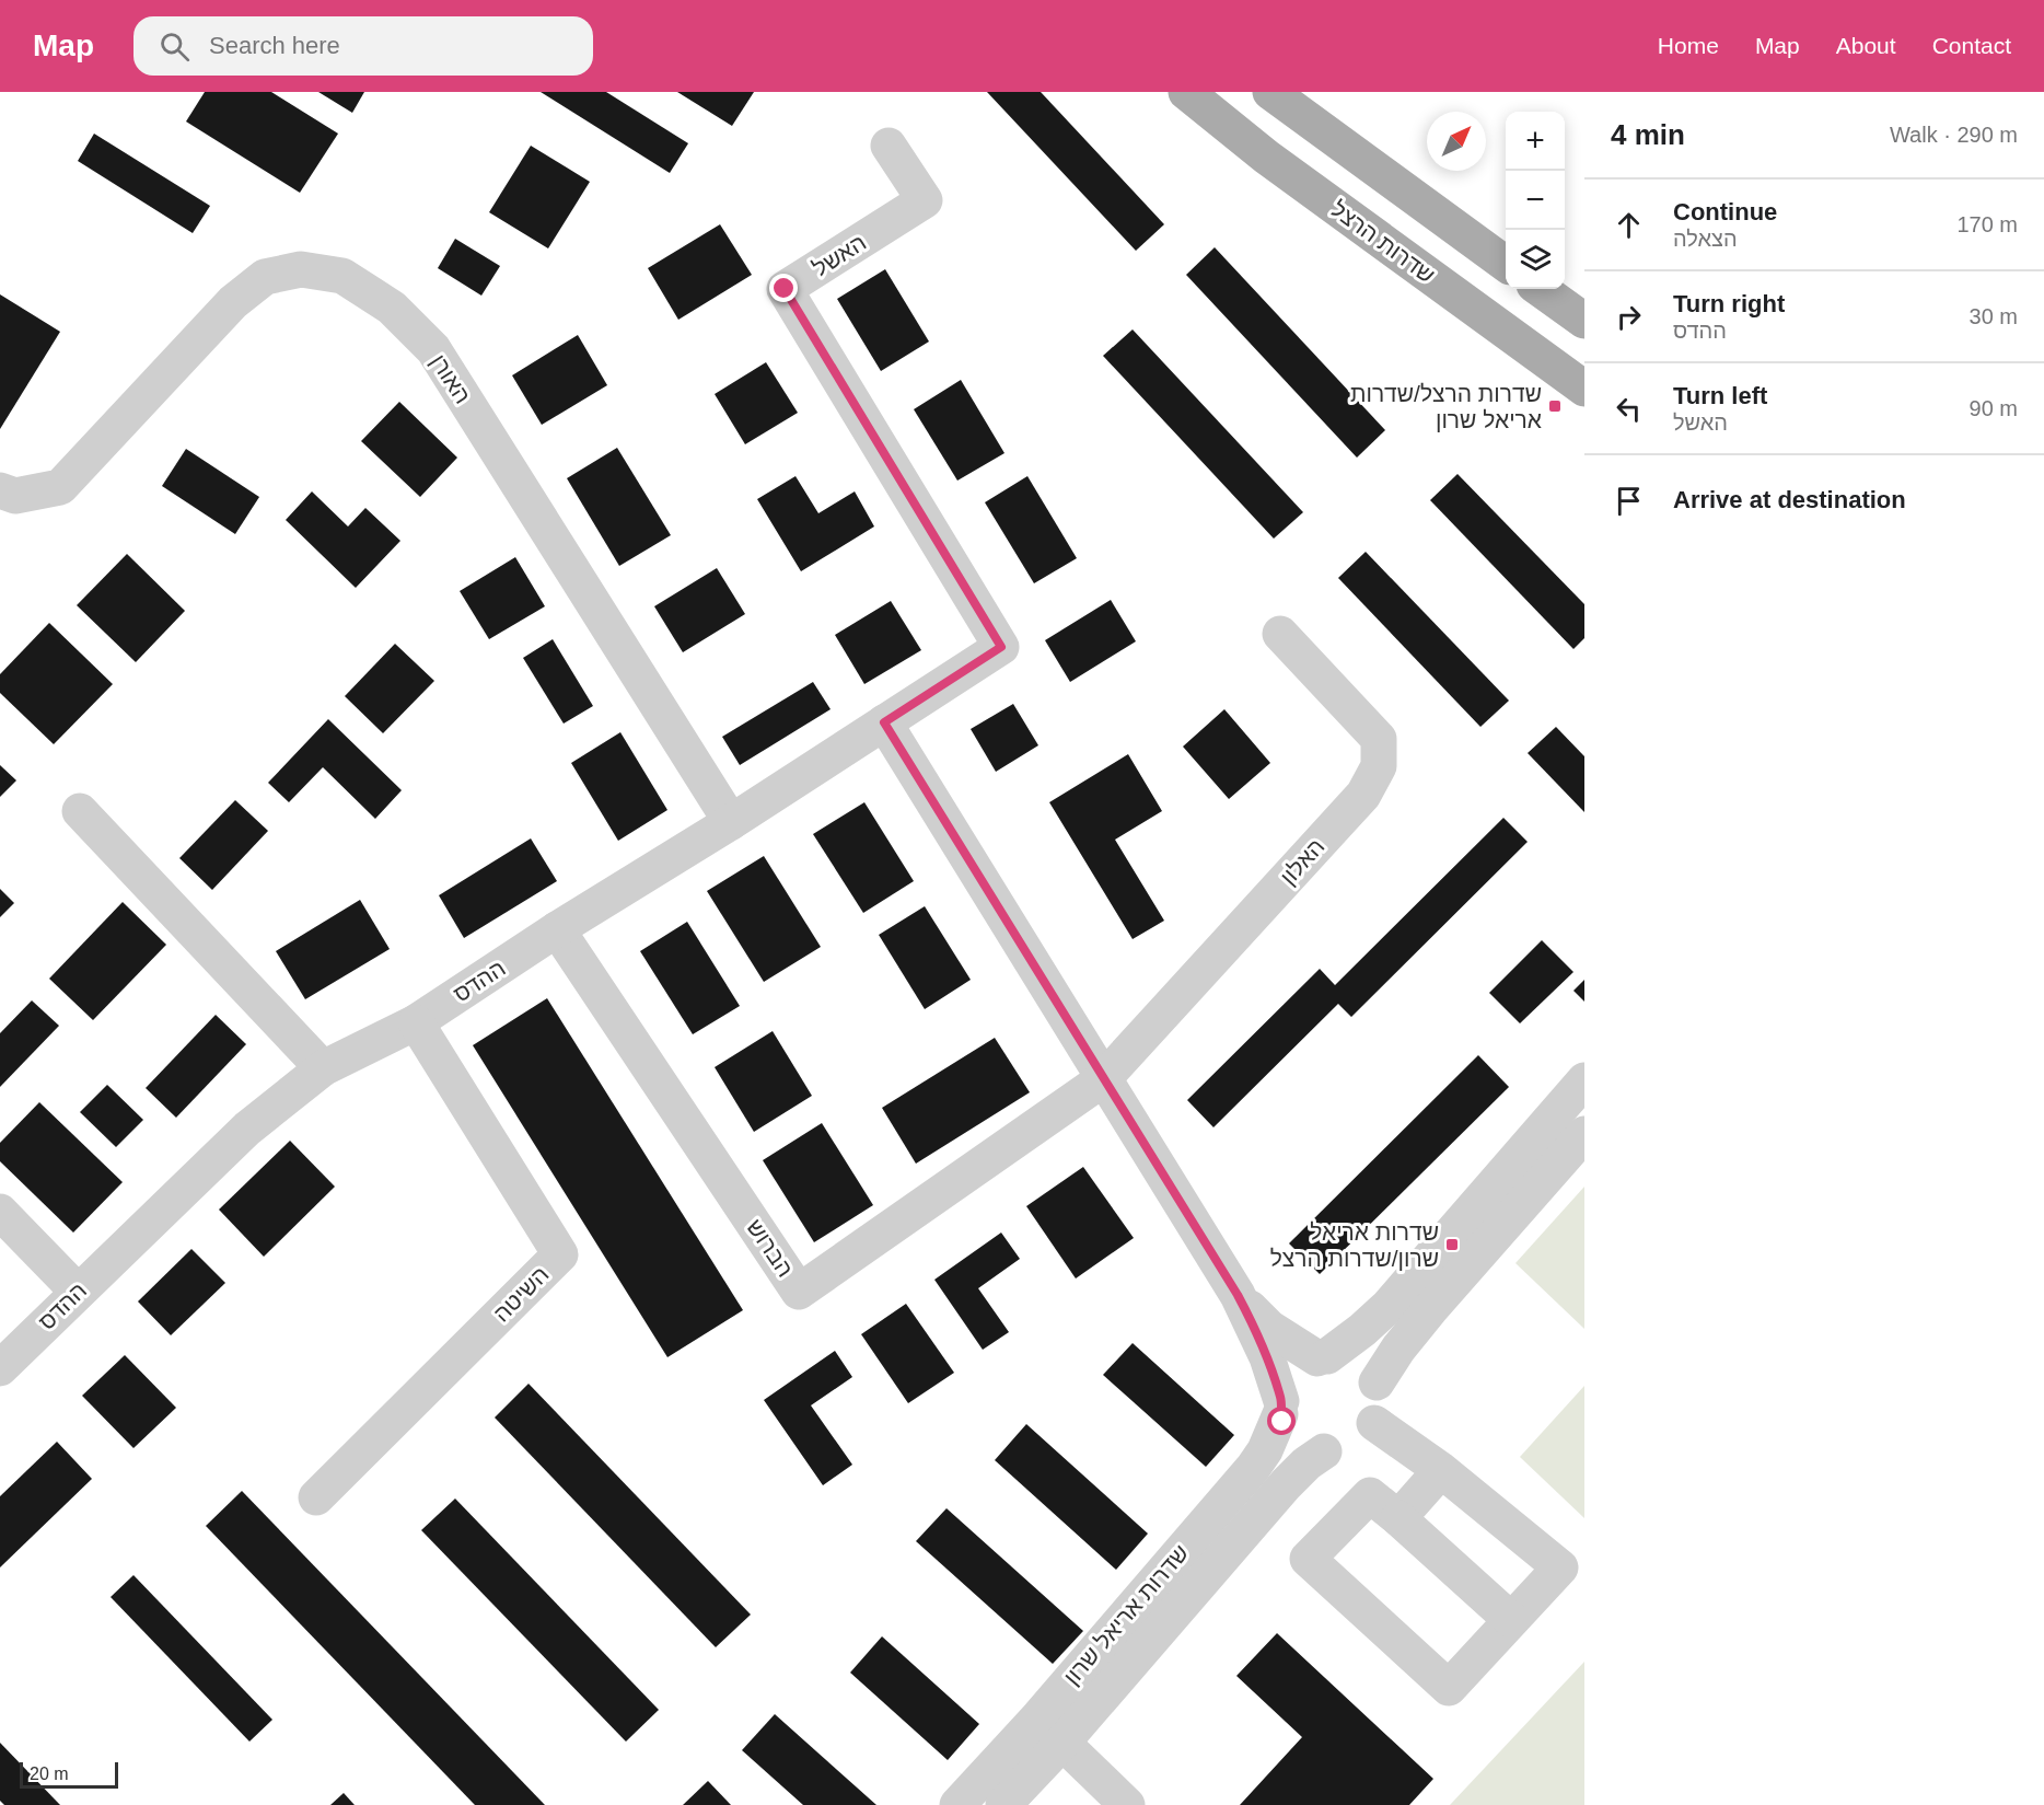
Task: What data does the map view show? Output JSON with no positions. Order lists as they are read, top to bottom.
{
  "streets": {
    "main road": ["שדרות הרצל"],
    "street": [
      "האשל",
      "האורן",
      "האלון",
      "ההדס",
      "הברוש",
      "השיטה",
      "שדרות אריאל שרון"
    ]
  },
  "crossings": [
    ["האשל", "ההדס"],
    ["האורן", "ההדס"],
    ["האלון", "הברוש"],
    ["ההדס", "הברוש"],
    ["ההדס", "השיטה"]
  ],
  "places": {
    "transit": ["שדרות הרצל/שדרות אריאל שרון", "שדרות אריאל שרון/שדרות הרצל"]
  },
  "scale_bar": "20 m",
  "north": "top right",
  "page": {
    "header": "Map",
    "search": "Search here",
    "nav": [
      "Home",
      "Map",
      "About",
      "Contact"
    ],
    "heading": ["4 min", "Walk · 290 m"],
    "map_buttons": ["+", "−"],
    "list": [
      ["Continue", "הצאלה", "170 m"],
      ["Turn right", "ההדס", "30 m"],
      ["Turn left", "האשל", "90 m"],
      "Arrive at destination"
    ],
    "scale": "20 m"
  }
}
